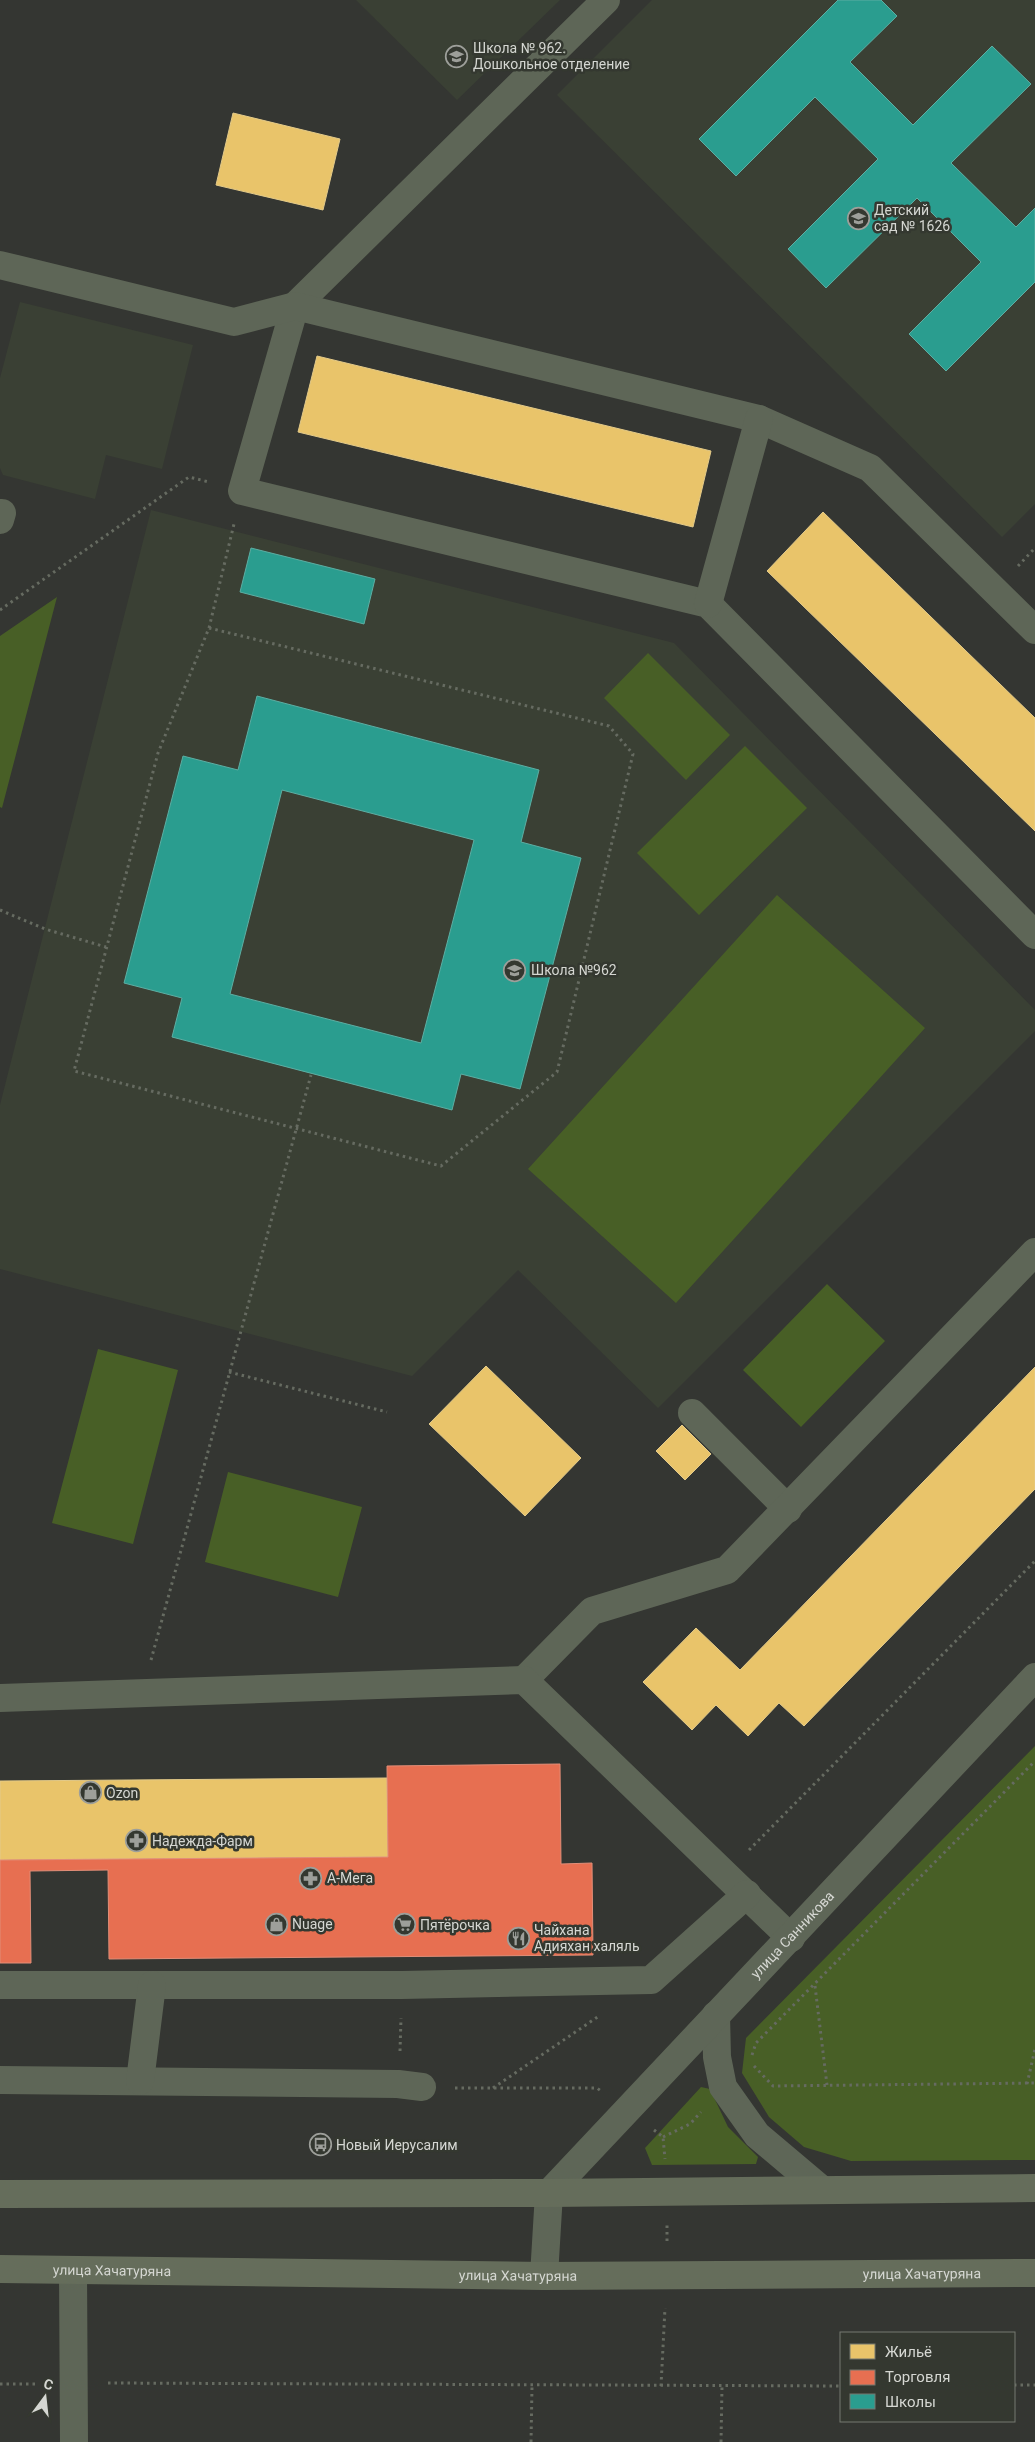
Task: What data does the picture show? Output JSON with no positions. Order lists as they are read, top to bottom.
{
  "streets": {
    "main road": ["улица Хачатуряна"],
    "street": ["улица Санникова"]
  },
  "places": {
    "school or university": ["Школа № 962. Дошкольное отделение", "Детский сад № 1626", "Школа №962"],
    "shop": ["Ozon", "Nuage"],
    "pharmacy": ["Надежда-Фарм", "А-Мега"],
    "supermarket": ["Пятёрочка"],
    "restaurant": ["Чайхана Адияхан халяль"],
    "bus stop": ["Новый Иерусалим"]
  },
  "legend": ["Жильё", "Торговля", "Школы"],
  "north": "top"
}
